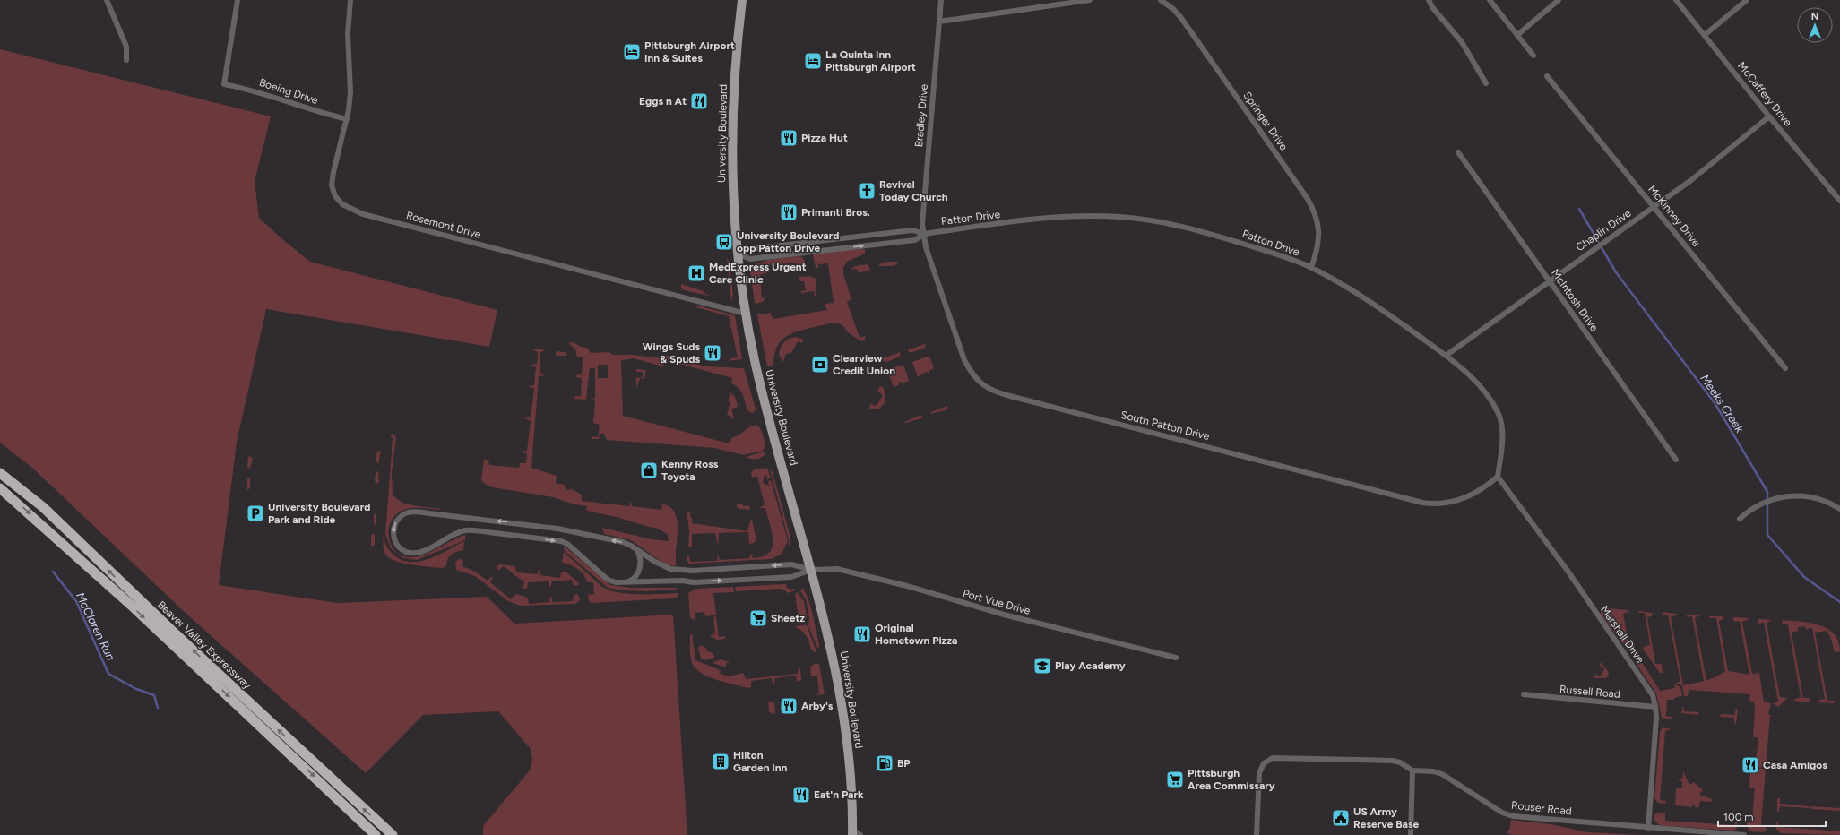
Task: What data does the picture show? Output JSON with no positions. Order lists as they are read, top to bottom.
{
  "streets": {
    "highway": ["Beaver Valley Expressway"],
    "main road": ["University Boulevard"],
    "street": [
      "Boeing Drive",
      "McCaffery Drive",
      "Bradley Drive",
      "Springer Drive",
      "McKinney Drive",
      "Patton Drive",
      "Rosemont Drive",
      "Chaplin Drive",
      "McIntosh Drive",
      "South Patton Drive",
      "Port Vue Drive",
      "Marshall Drive",
      "Russell Road",
      "Rouser Road"
    ]
  },
  "crossings": [
    ["Boeing Drive", "Rosemont Drive"],
    ["McCaffery Drive", "Chaplin Drive"],
    ["Bradley Drive", "Patton Drive"],
    ["Bradley Drive", "South Patton Drive"],
    ["Springer Drive", "Patton Drive"],
    ["University Boulevard", "Patton Drive"],
    ["University Boulevard", "Rosemont Drive"],
    ["University Boulevard", "Port Vue Drive"],
    ["McKinney Drive", "Chaplin Drive"],
    ["Patton Drive", "Chaplin Drive"],
    ["Patton Drive", "South Patton Drive"],
    ["Patton Drive", "Marshall Drive"],
    ["Chaplin Drive", "McIntosh Drive"],
    ["South Patton Drive", "Marshall Drive"],
    ["Marshall Drive", "Russell Road"],
    ["Marshall Drive", "Rouser Road"]
  ],
  "water": ["Meeks Creek", "McClaren Run"],
  "places": {
    "hotel": ["Pittsburgh Airport Inn & Suites", "La Quinta Inn Pittsburgh Airport"],
    "restaurant": [
      "Eggs n At",
      "Pizza Hut",
      "Primanti Bros.",
      "Wings Suds & Spuds",
      "Original Hometown Pizza",
      "Arby's",
      "Casa Amigos",
      "Eat'n Park"
    ],
    "church": ["Revival Today Church"],
    "bus stop": ["University Boulevard opp Patton Drive"],
    "hospital": ["MedExpress Urgent Care Clinic"],
    "bank": ["Clearview Credit Union"],
    "shop": ["Kenny Ross Toyota"],
    "parking": ["University Boulevard Park and Ride"],
    "supermarket": ["Sheetz", "Pittsburgh Area Commissary"],
    "school or university": ["Play Academy"],
    "building": ["Hilton Garden Inn"],
    "fuel station": ["BP"],
    "public building": ["US Army Reserve Base"]
  },
  "scale_bar": "100 m",
  "north": "top"
}
